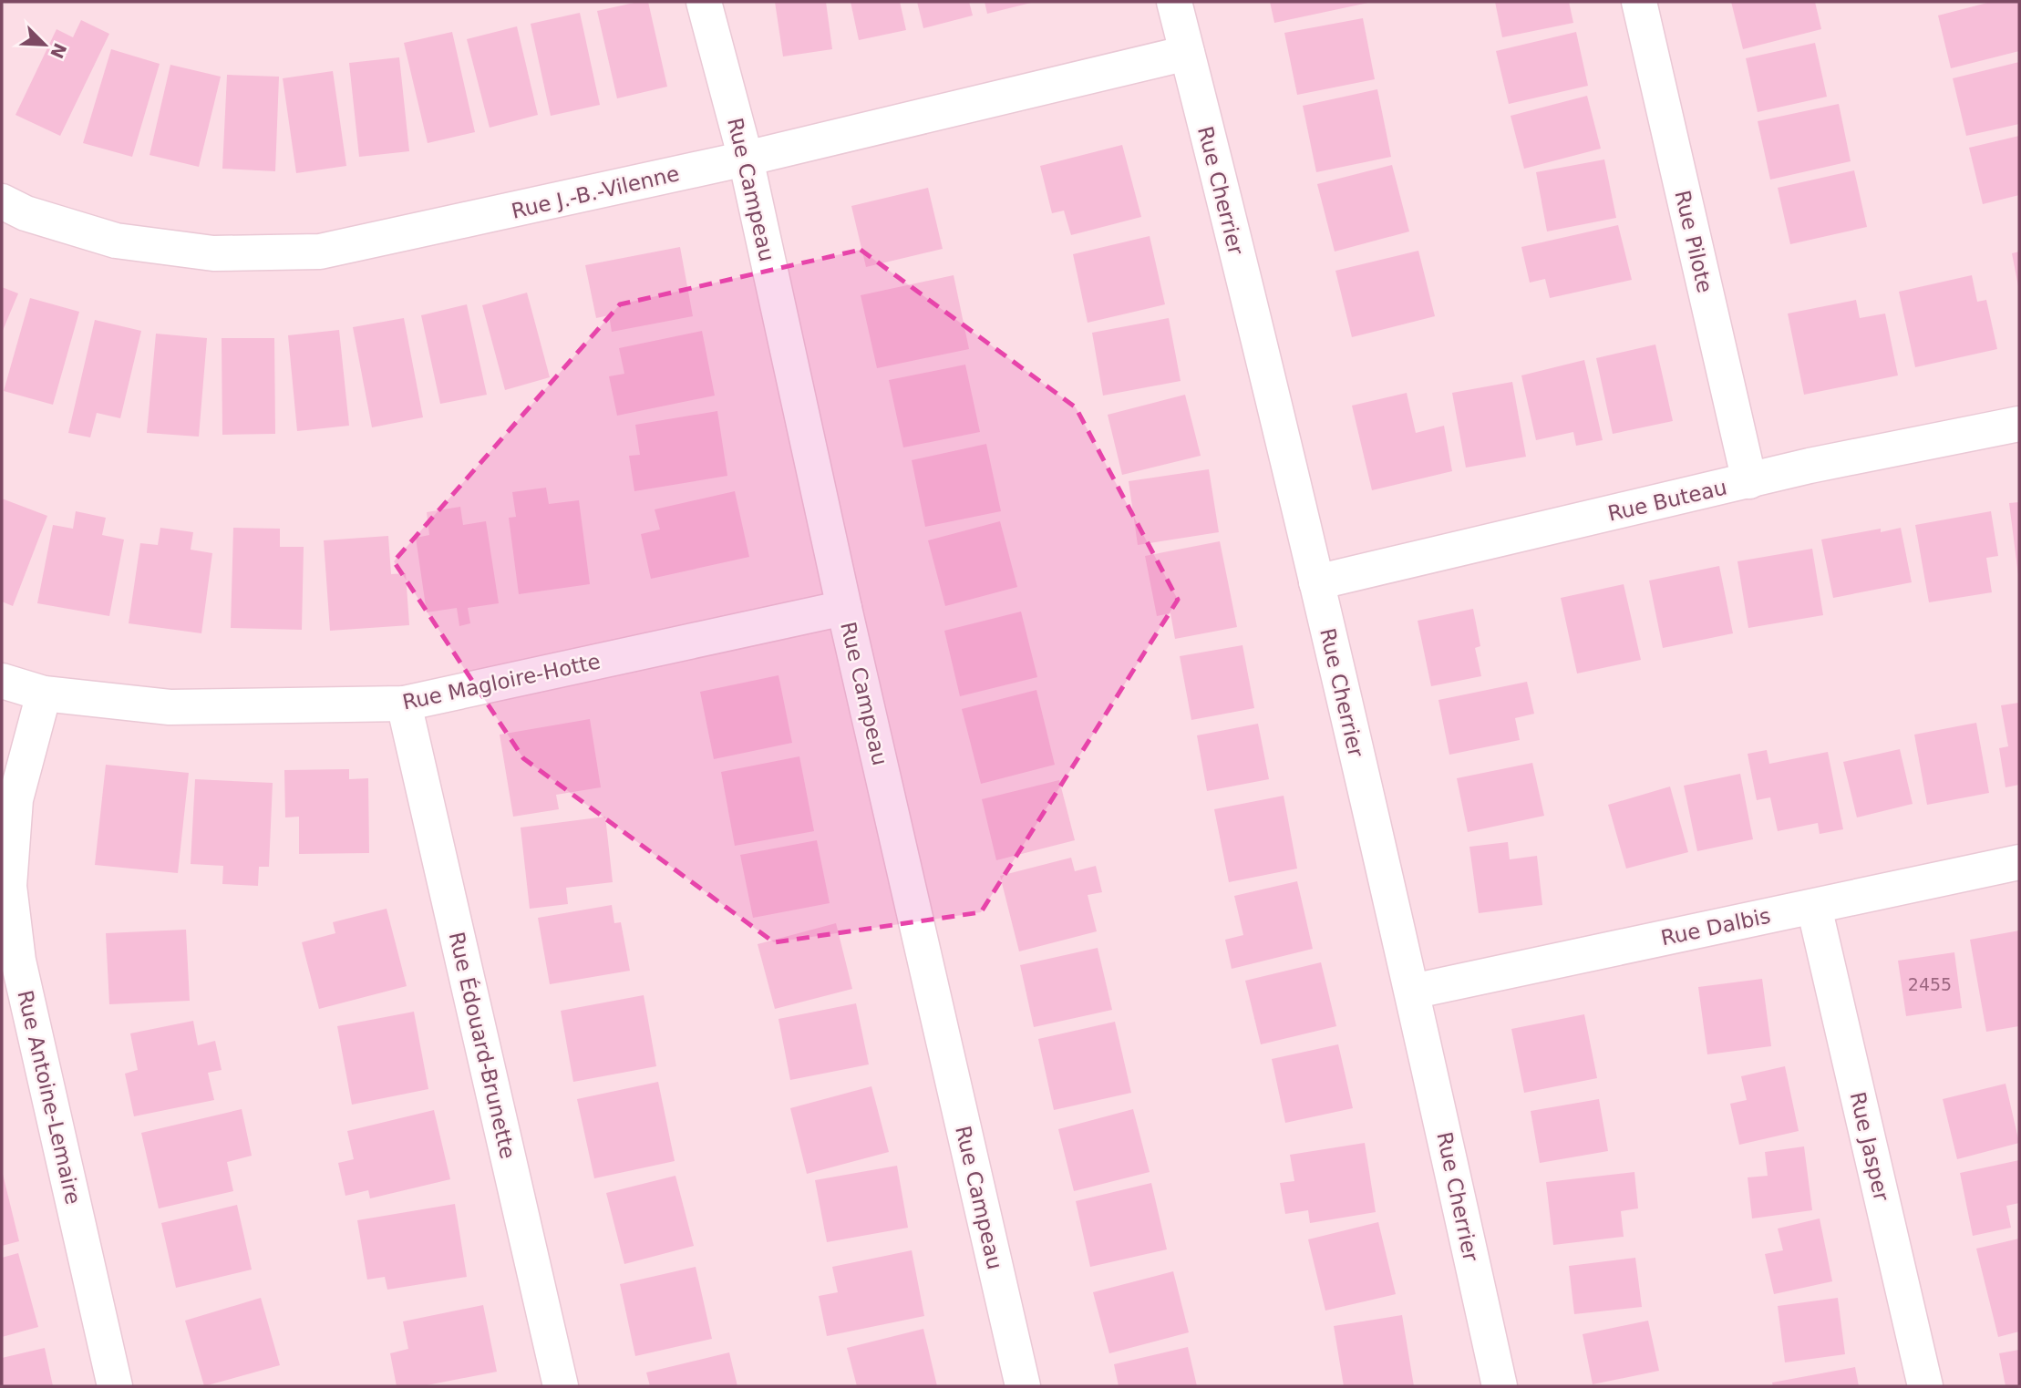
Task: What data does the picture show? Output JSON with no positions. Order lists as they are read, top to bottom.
{
  "streets": {
    "street": [
      "Rue Campeau",
      "Rue Cherrier",
      "Rue J.-B.-Vilenne",
      "Rue Pilote",
      "Rue Buteau",
      "Rue Magloire-Hotte",
      "Rue Dalbis",
      "Rue Édouard-Brunette",
      "Rue Antoine-Lemaire",
      "Rue Jasper"
    ]
  },
  "crossings": [
    ["Rue Campeau", "Rue J.-B.-Vilenne"],
    ["Rue Campeau", "Rue Magloire-Hotte"],
    ["Rue Cherrier", "Rue J.-B.-Vilenne"],
    ["Rue Cherrier", "Rue Buteau"],
    ["Rue Cherrier", "Rue Dalbis"],
    ["Rue Pilote", "Rue Buteau"],
    ["Rue Magloire-Hotte", "Rue Édouard-Brunette"],
    ["Rue Magloire-Hotte", "Rue Antoine-Lemaire"],
    ["Rue Dalbis", "Rue Jasper"]
  ],
  "house_numbers": ["2455"],
  "north": "bottom right"
}
